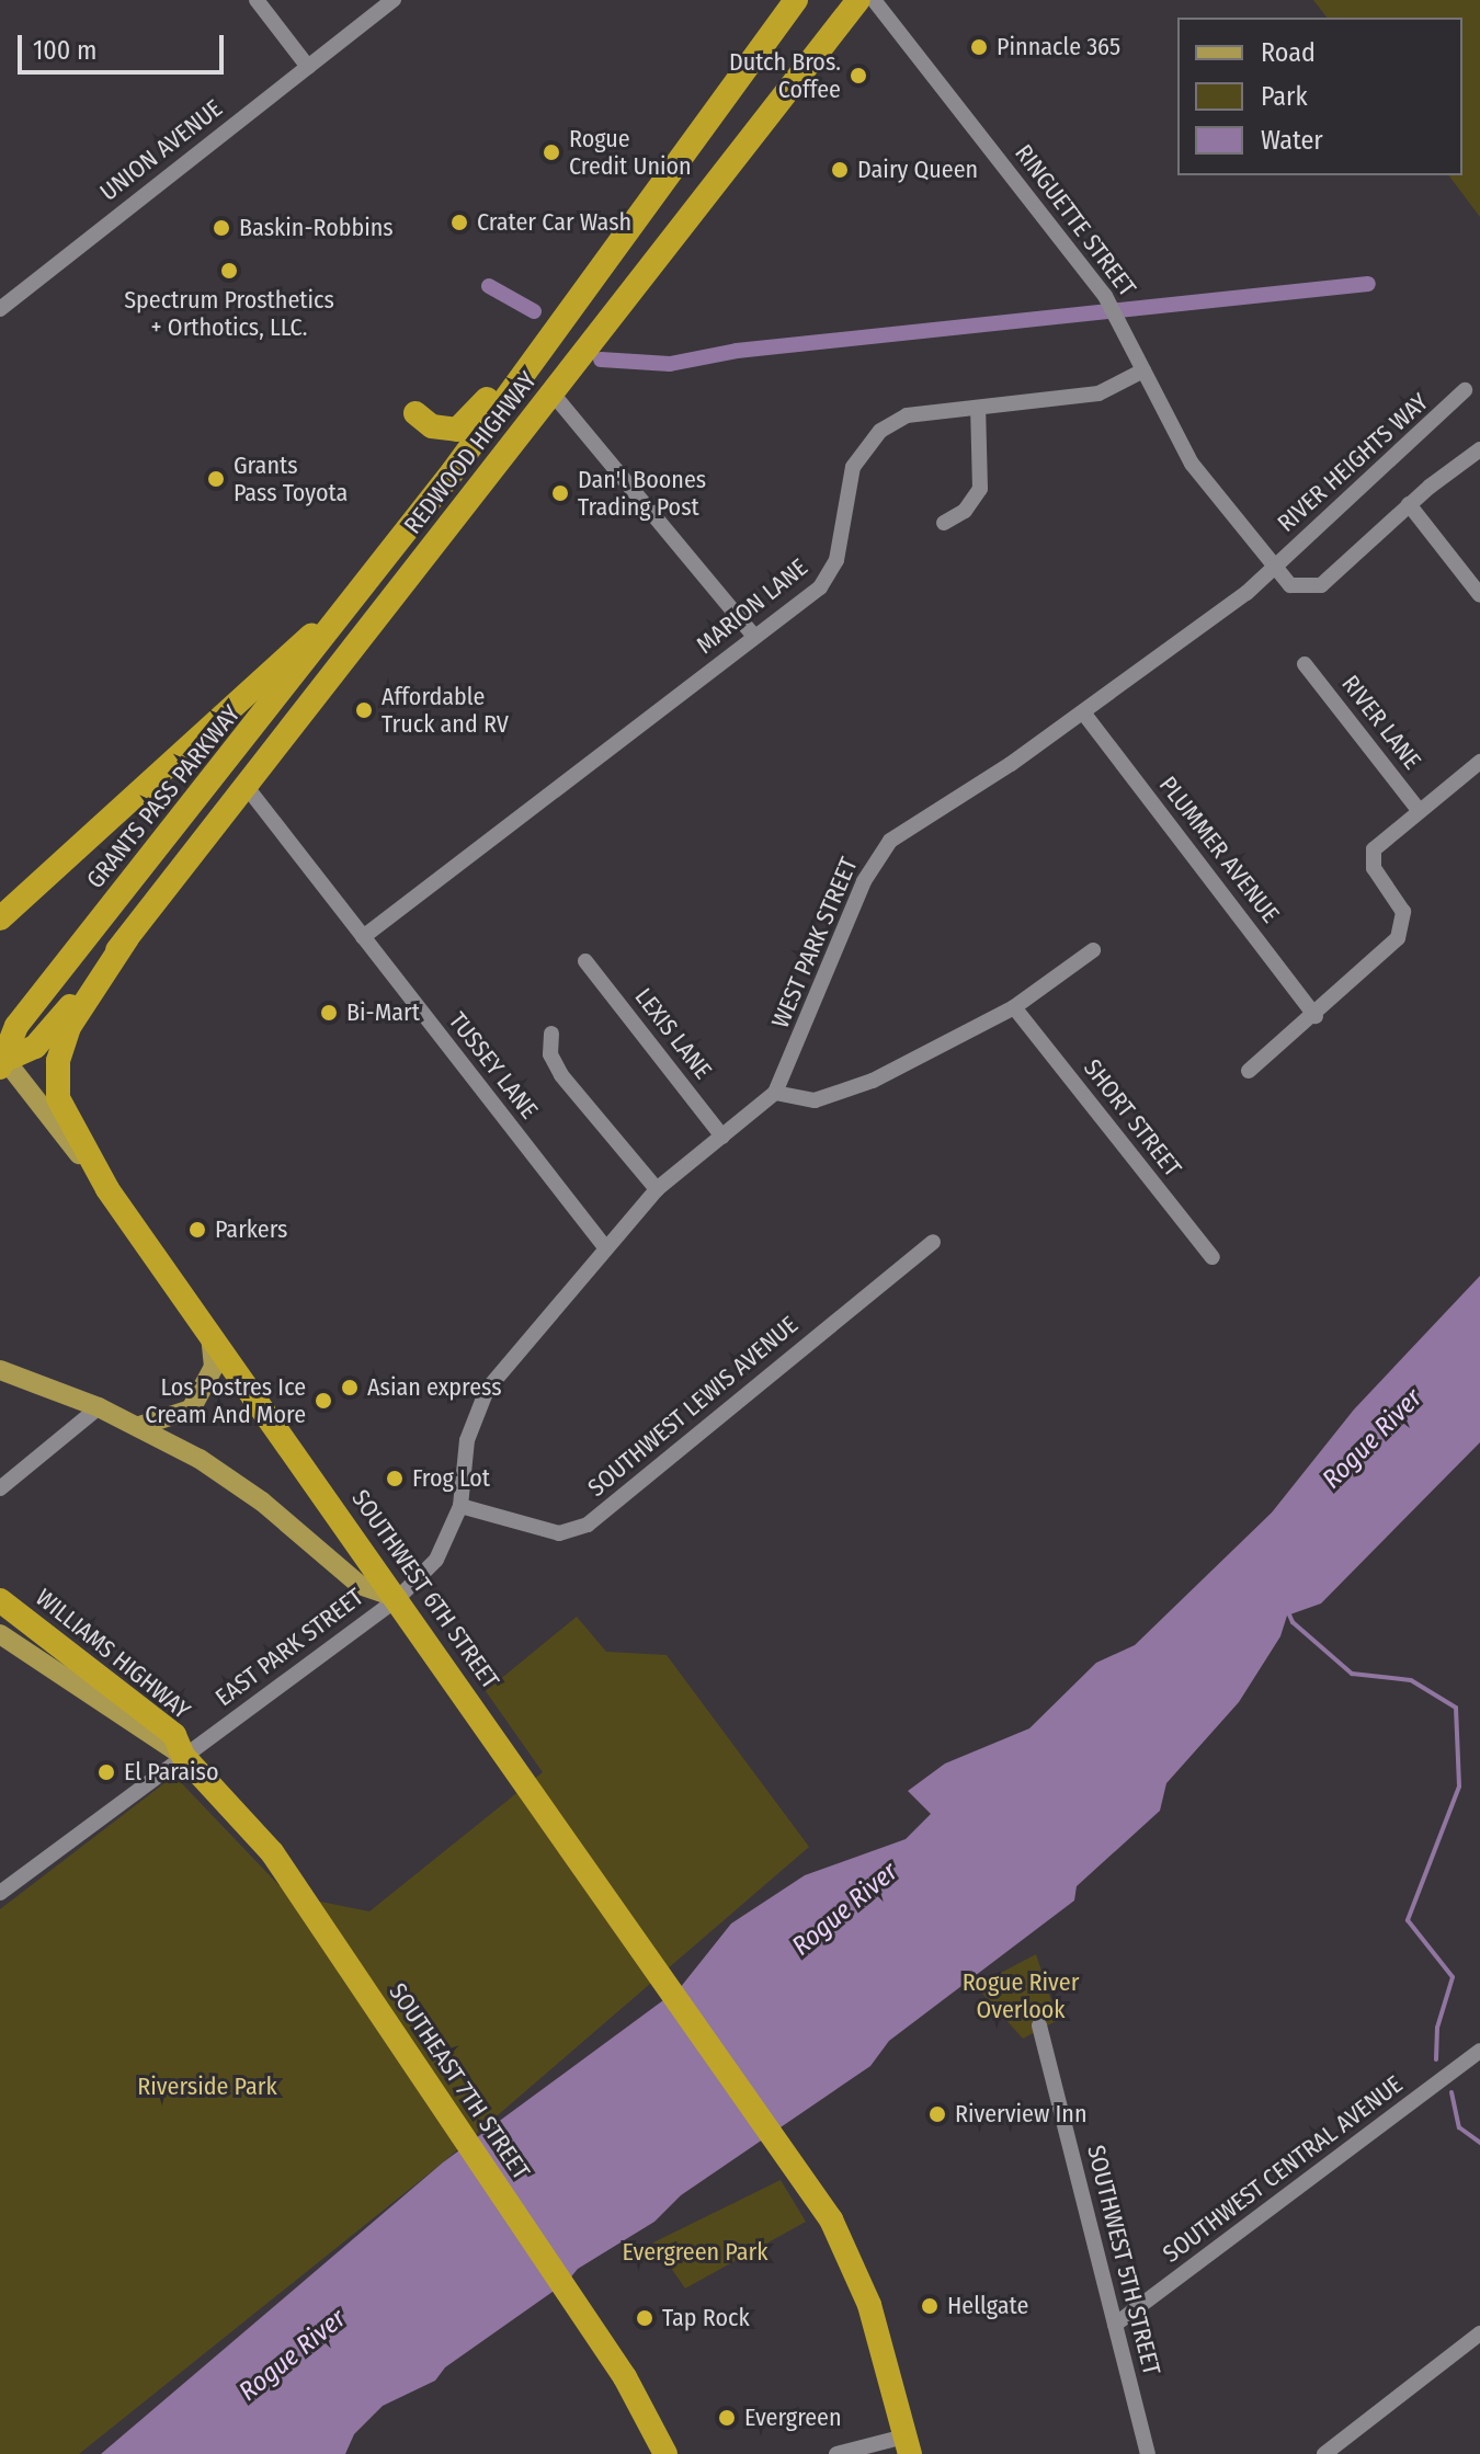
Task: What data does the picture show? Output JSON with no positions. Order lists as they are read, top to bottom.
{
  "streets": {
    "highway": [
      "REDWOOD HIGHWAY",
      "GRANTS PASS PARKWAY",
      "SOUTHWEST 6TH STREET",
      "WILLIAMS HIGHWAY",
      "SOUTHEAST 7TH STREET"
    ],
    "street": [
      "UNION AVENUE",
      "RINGUETTE STREET",
      "RIVER HEIGHTS WAY",
      "MARION LANE",
      "RIVER LANE",
      "PLUMMER AVENUE",
      "WEST PARK STREET",
      "LEXIS LANE",
      "TUSSEY LANE",
      "SHORT STREET",
      "SOUTHWEST LEWIS AVENUE",
      "EAST PARK STREET",
      "SOUTHWEST CENTRAL AVENUE",
      "SOUTHWEST 5TH STREET"
    ]
  },
  "crossings": [
    ["RINGUETTE STREET", "RIVER HEIGHTS WAY"],
    ["RINGUETTE STREET", "MARION LANE"],
    ["RINGUETTE STREET", "WEST PARK STREET"],
    ["REDWOOD HIGHWAY", "GRANTS PASS PARKWAY"],
    ["REDWOOD HIGHWAY", "TUSSEY LANE"],
    ["RIVER HEIGHTS WAY", "WEST PARK STREET"],
    ["MARION LANE", "TUSSEY LANE"],
    ["GRANTS PASS PARKWAY", "SOUTHWEST 6TH STREET"],
    ["PLUMMER AVENUE", "WEST PARK STREET"],
    ["WEST PARK STREET", "LEXIS LANE"],
    ["WEST PARK STREET", "TUSSEY LANE"],
    ["WEST PARK STREET", "SOUTHWEST LEWIS AVENUE"],
    ["WEST PARK STREET", "SOUTHWEST 6TH STREET"],
    ["WEST PARK STREET", "EAST PARK STREET"],
    ["SOUTHWEST 6TH STREET", "EAST PARK STREET"],
    ["EAST PARK STREET", "WILLIAMS HIGHWAY"],
    ["EAST PARK STREET", "SOUTHEAST 7TH STREET"],
    ["WILLIAMS HIGHWAY", "SOUTHEAST 7TH STREET"],
    ["SOUTHWEST CENTRAL AVENUE", "SOUTHWEST 5TH STREET"]
  ],
  "water": ["Rogue River"],
  "parks": ["Rogue River Overlook", "Riverside Park", "Evergreen Park"],
  "places": [
    "Pinnacle 365",
    "Dutch Bros. Coffee",
    "Rogue Credit Union",
    "Dairy Queen",
    "Crater Car Wash",
    "Baskin-Robbins",
    "Spectrum Prosthetics + Orthotics, LLC.",
    "Grants Pass Toyota",
    "Dan'l Boones Trading Post",
    "Affordable Truck and RV",
    "Bi-Mart",
    "Parkers",
    "Asian express",
    "Los Postres Ice Cream And More",
    "Frog Lot",
    "El Paraiso",
    "Riverview Inn",
    "Hellgate",
    "Tap Rock",
    "Evergreen"
  ],
  "legend": ["Road", "Park", "Water"],
  "scale_bar": "100 m"
}
